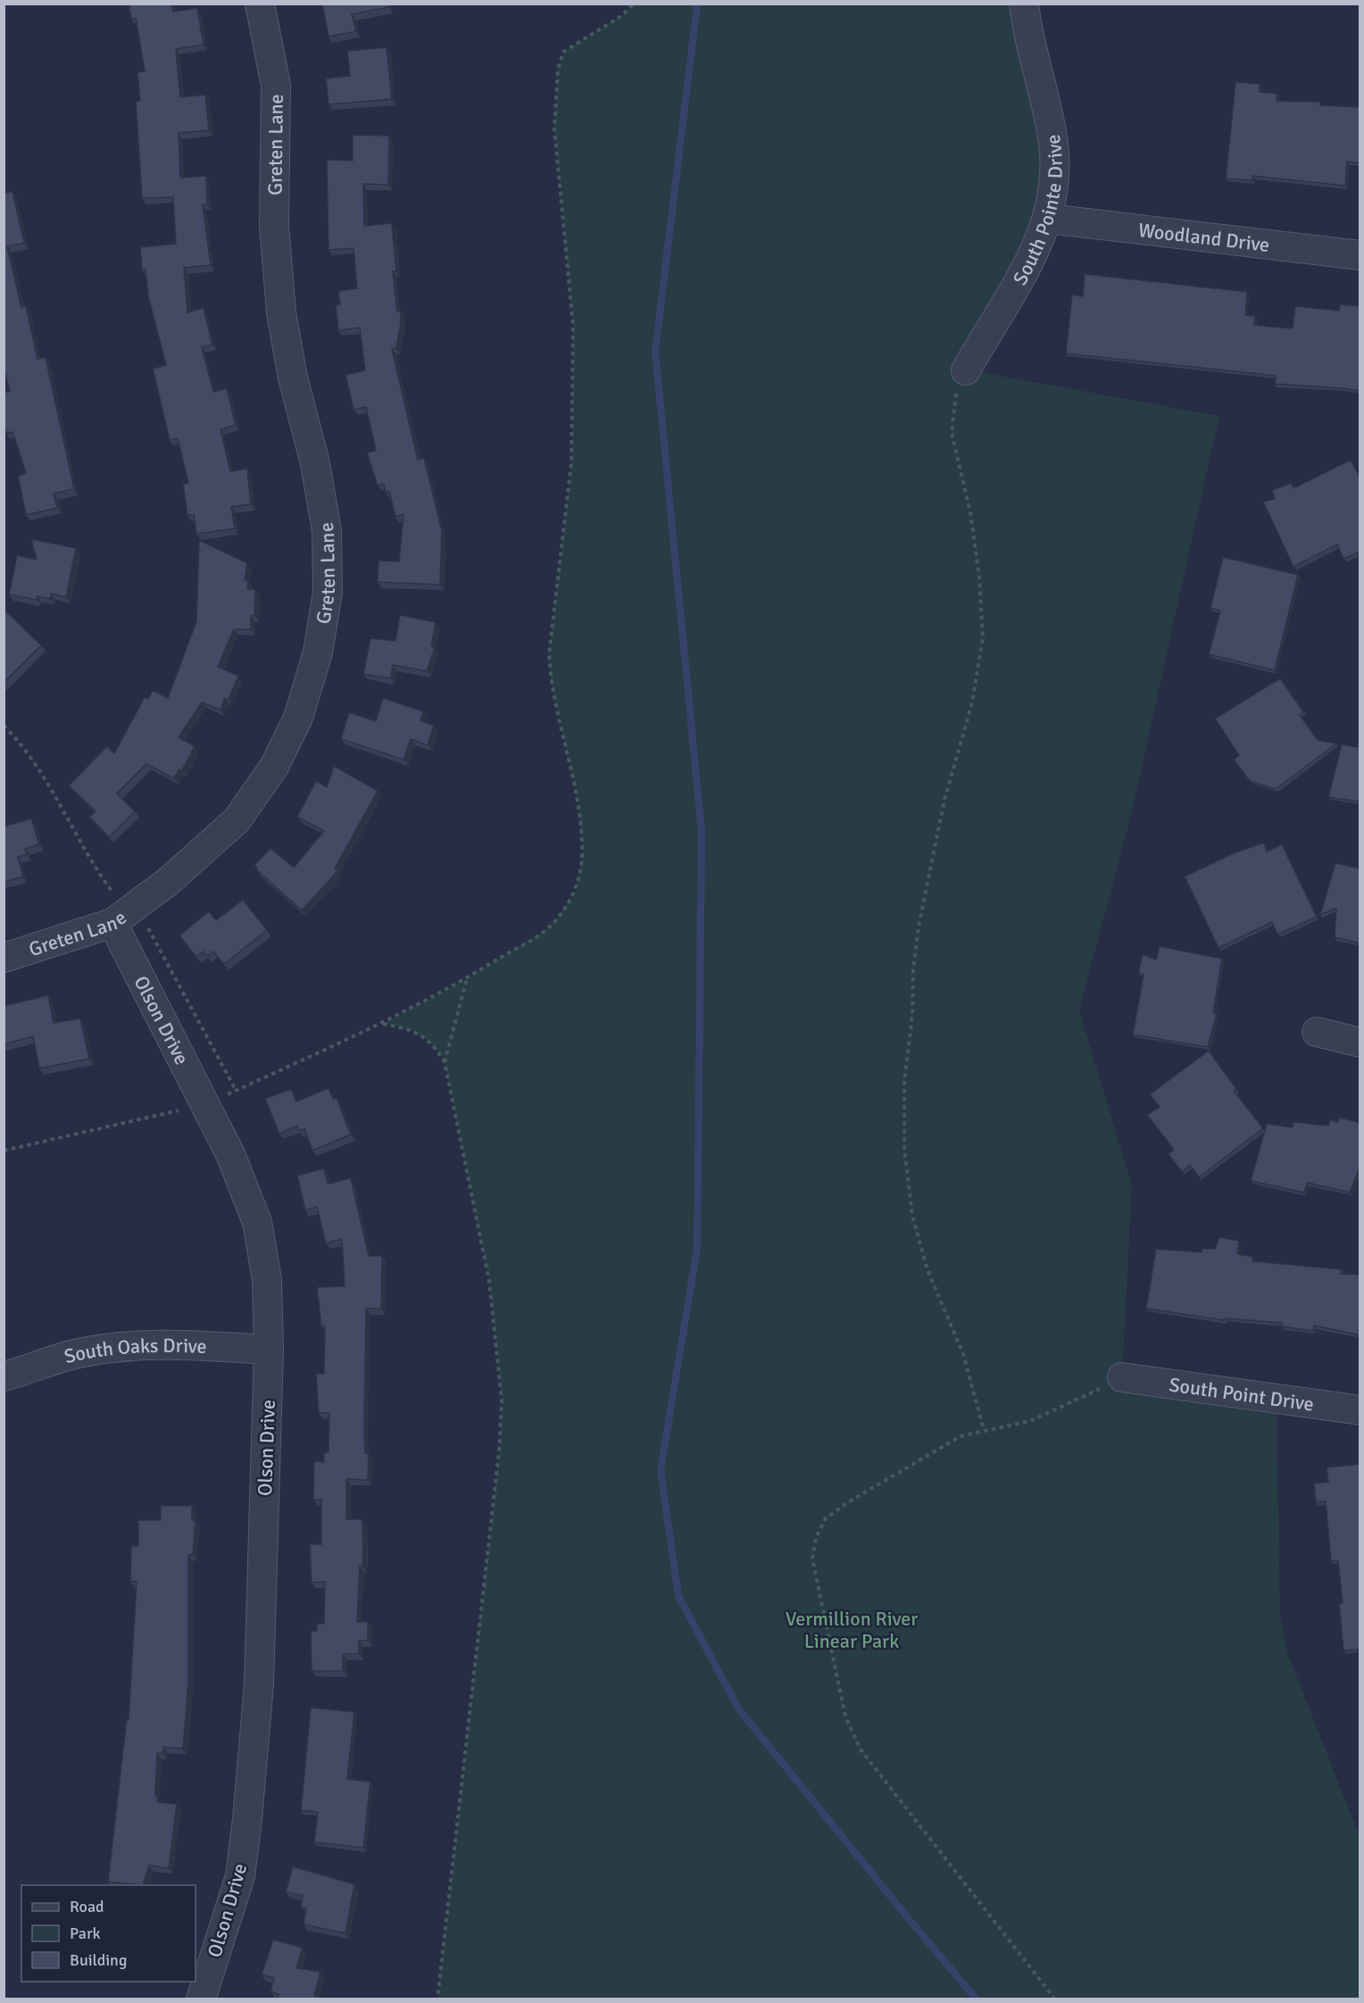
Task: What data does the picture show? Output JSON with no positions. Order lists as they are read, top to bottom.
{
  "streets": {
    "street": [
      "Greten Lane",
      "South Pointe Drive",
      "Woodland Drive",
      "Olson Drive",
      "South Oaks Drive",
      "South Point Drive"
    ]
  },
  "crossings": [
    ["Greten Lane", "Olson Drive"],
    ["South Pointe Drive", "Woodland Drive"],
    ["Olson Drive", "South Oaks Drive"]
  ],
  "parks": ["Vermillion River Linear Park"],
  "legend": ["Road", "Park", "Building"]
}
